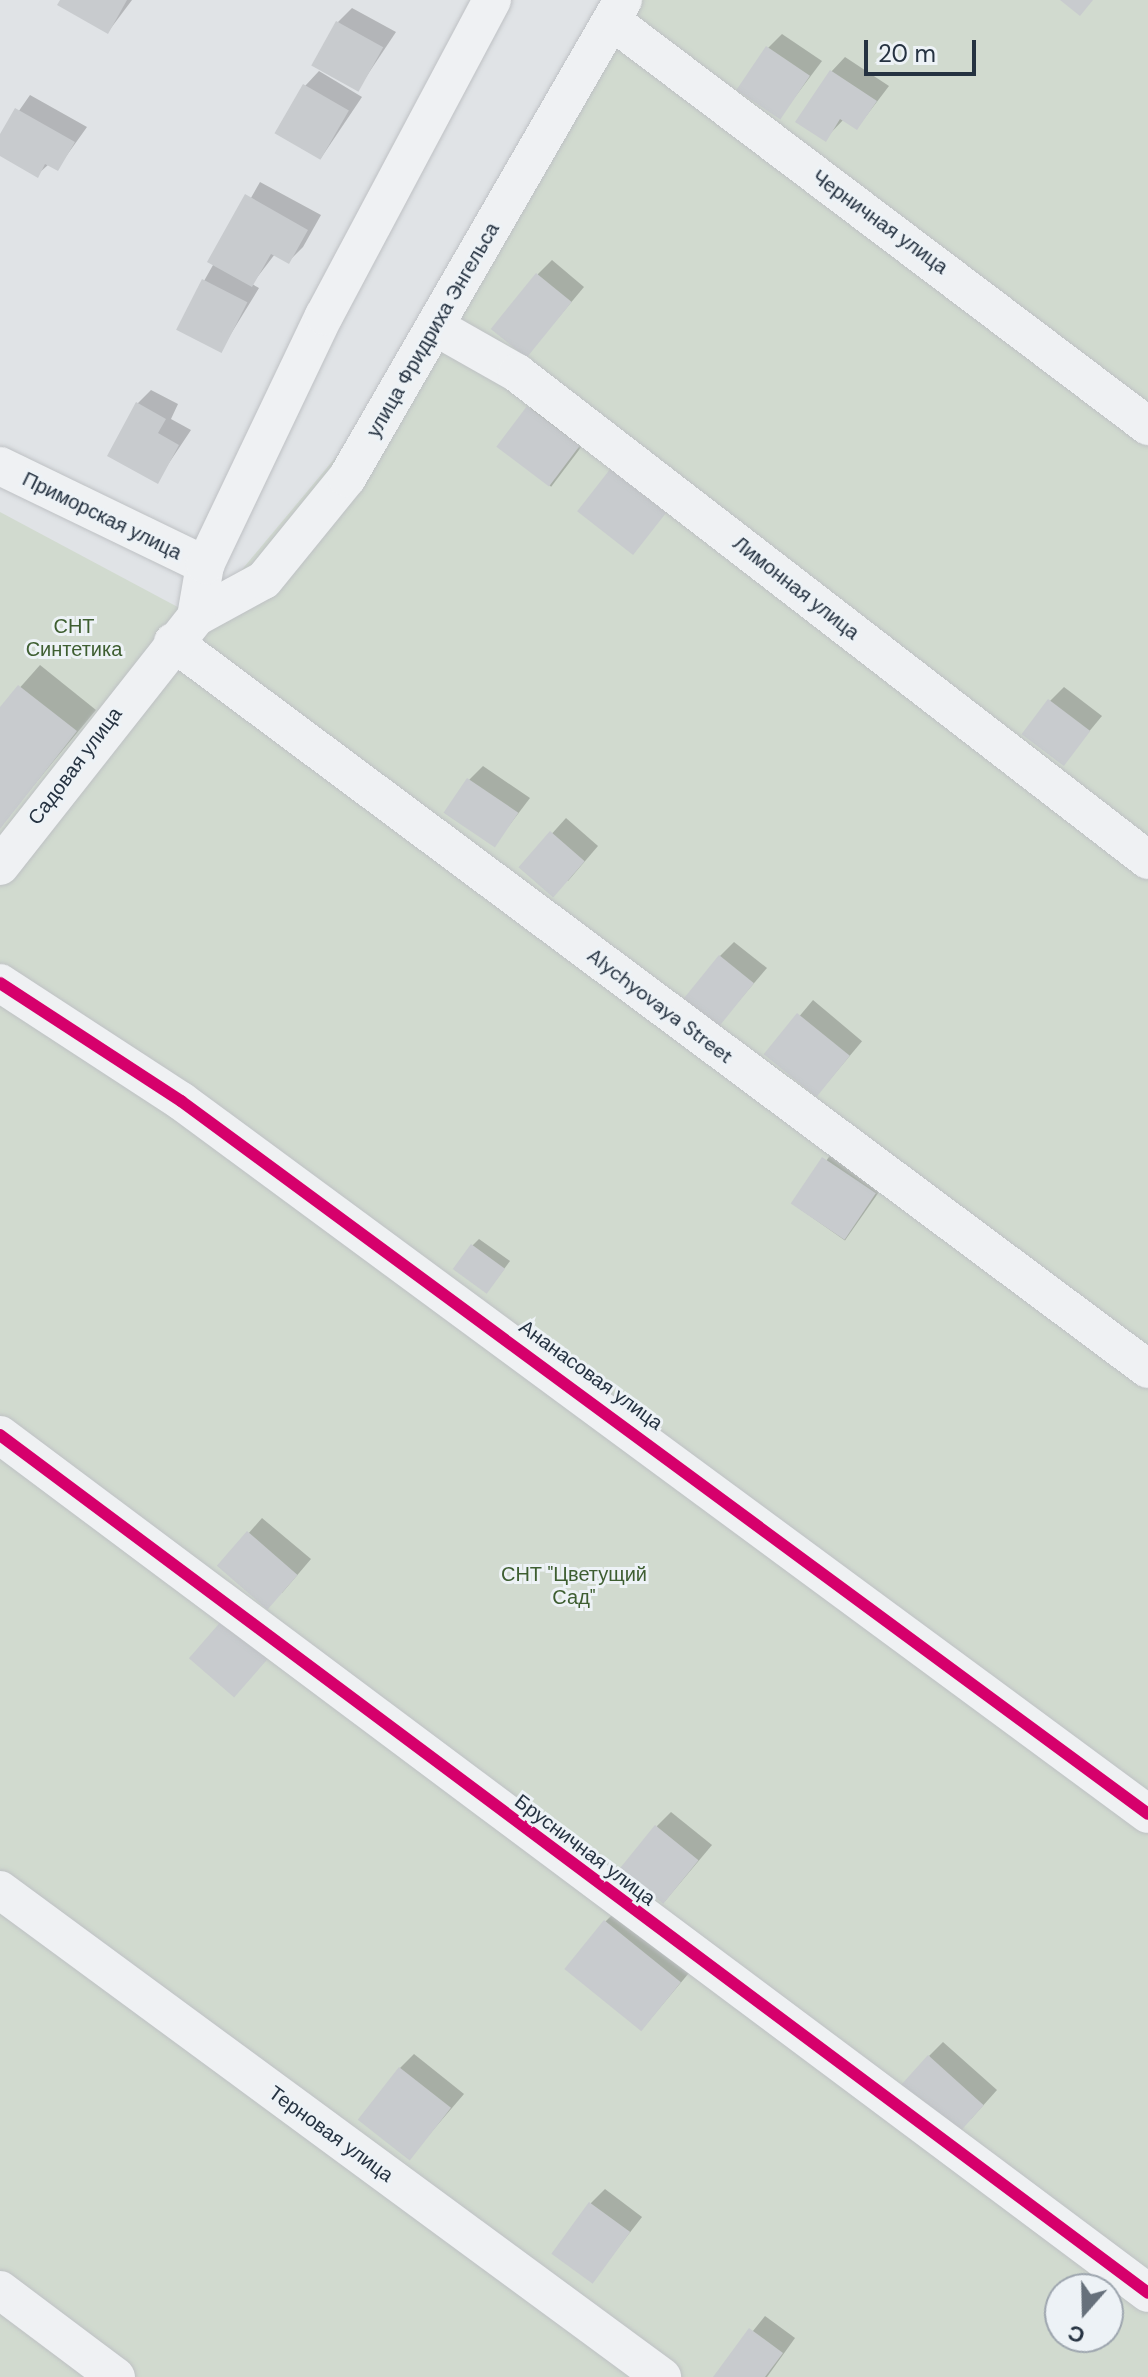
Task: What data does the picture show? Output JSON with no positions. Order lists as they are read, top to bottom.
{
  "streets": {
    "street": [
      "Черничная улица",
      "улица Фридриха Энгельса",
      "Приморская улица",
      "Лимонная улица",
      "Садовая улица",
      "Alychyovaya Street",
      "Ананасовая улица",
      "Брусничная улица",
      "Терновая улица"
    ]
  },
  "crossings": [
    ["Черничная улица", "улица Фридриха Энгельса"],
    ["улица Фридриха Энгельса", "Лимонная улица"],
    ["улица Фридриха Энгельса", "Садовая улица"],
    ["улица Фридриха Энгельса", "Alychyovaya Street"],
    ["Садовая улица", "Alychyovaya Street"]
  ],
  "parks": ["СНТ Синтетика", "СНТ \"Цветущий Сад\""],
  "scale_bar": "20 m",
  "north": "bottom"
}
